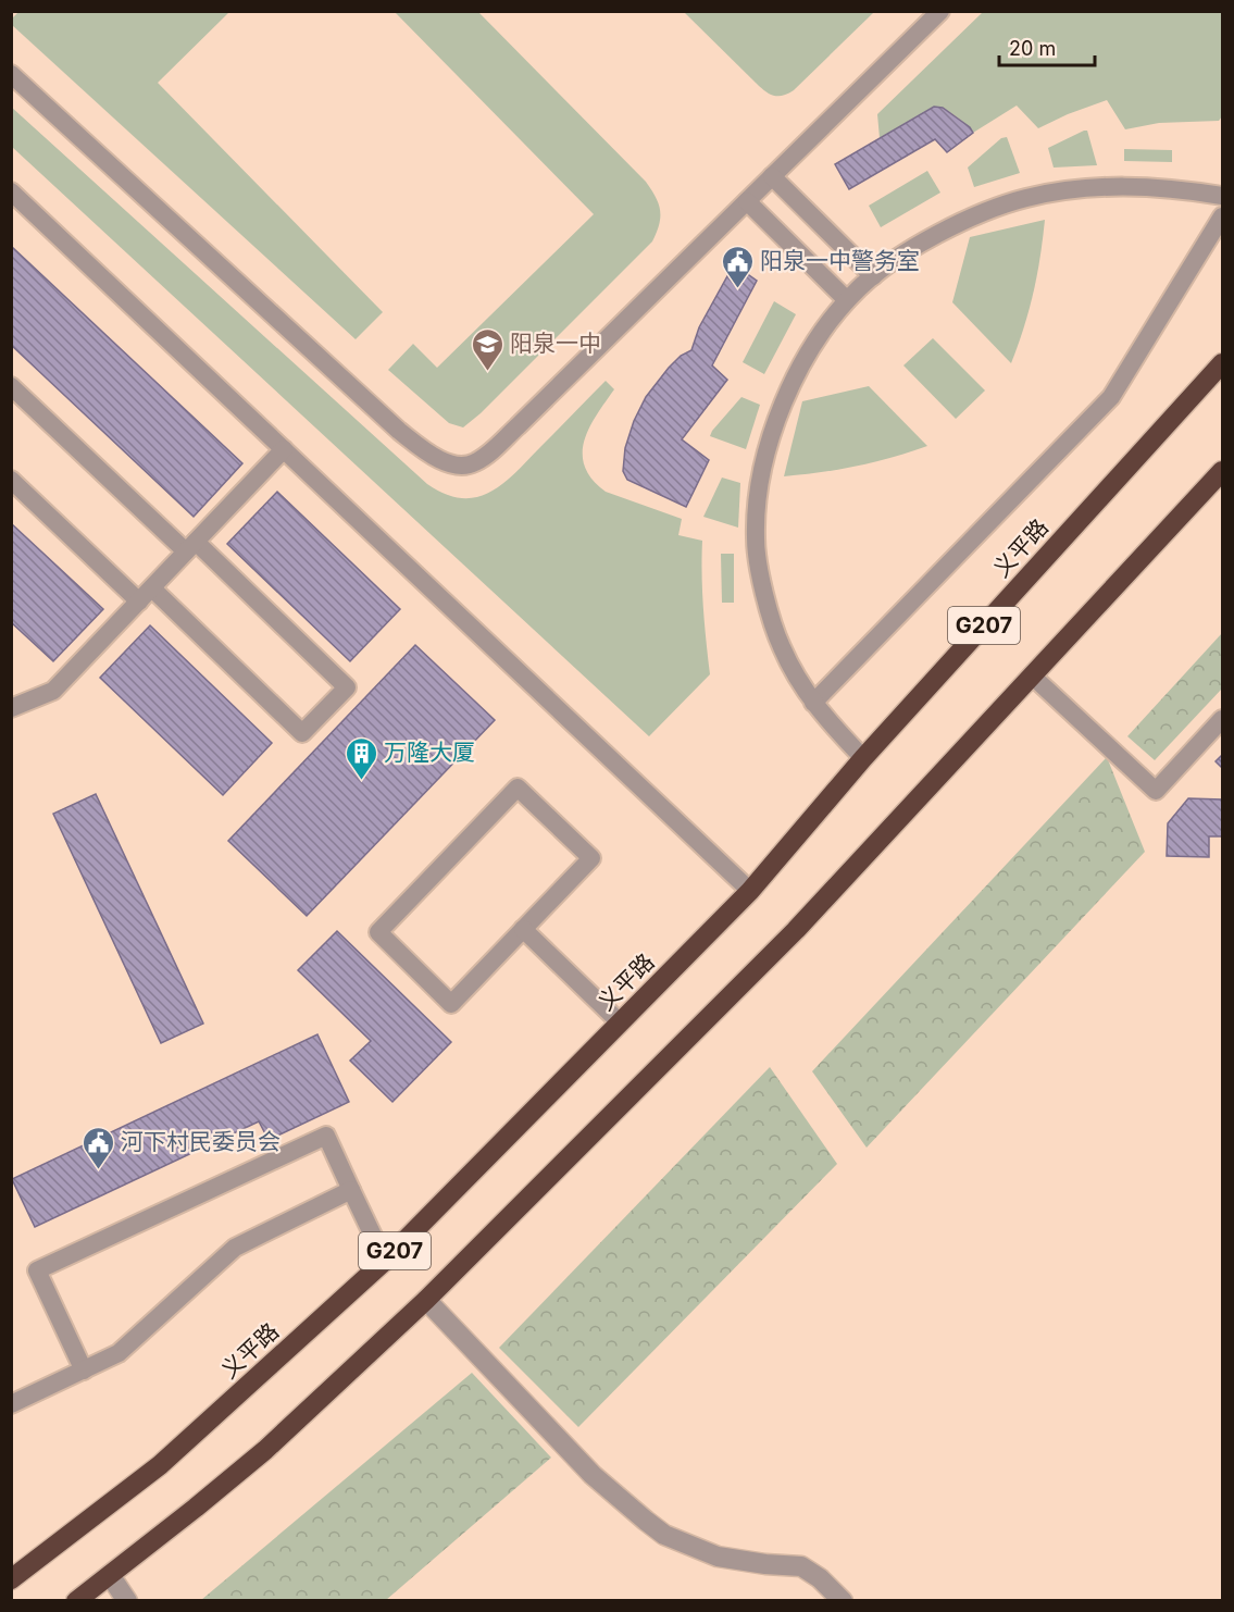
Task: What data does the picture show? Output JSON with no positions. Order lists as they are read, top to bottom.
{
  "streets": {
    "highway": ["义平路", "G207"]
  },
  "places": {
    "public building": ["阳泉一中警务室", "河下村民委员会"],
    "school or university": ["阳泉一中"],
    "building": ["万隆大厦"]
  },
  "scale_bar": "20 m"
}
